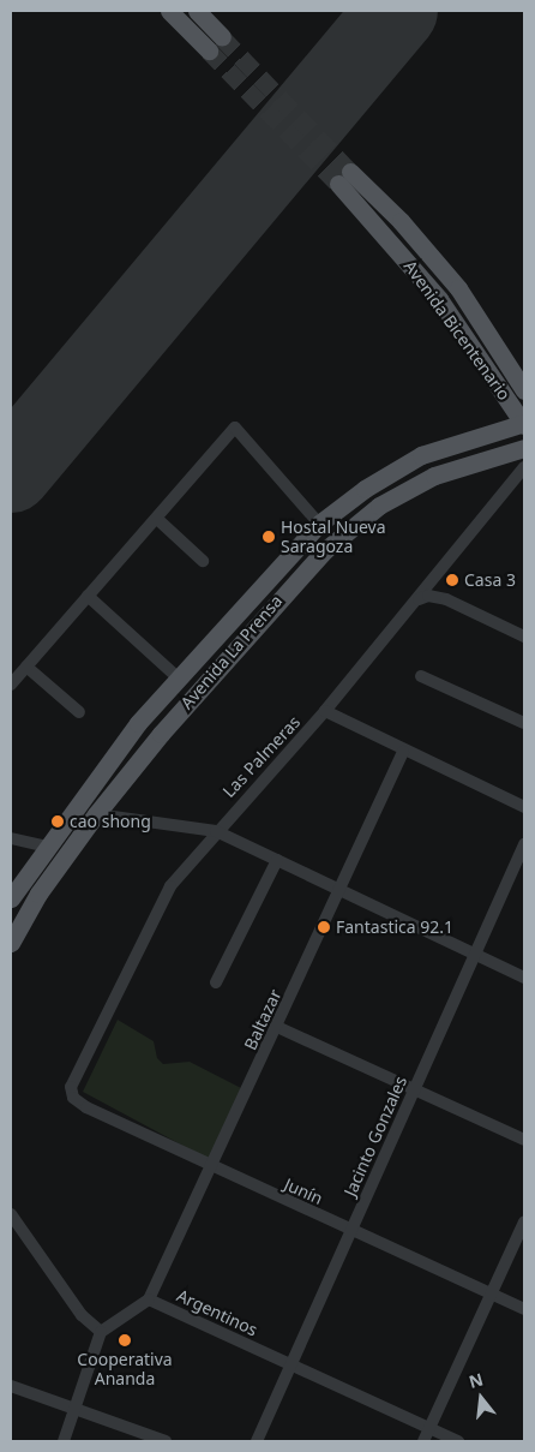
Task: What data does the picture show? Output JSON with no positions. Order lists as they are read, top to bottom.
{
  "streets": {
    "main road": ["Avenida Bicentenario", "Avenida La Prensa"],
    "street": [
      "Las Palmeras",
      "Baltazar",
      "Jacinto Gonzales",
      "Junín",
      "Argentinos"
    ]
  },
  "crossings": [
    ["Avenida Bicentenario", "Avenida La Prensa"],
    ["Las Palmeras", "Junín"],
    ["Baltazar", "Junín"],
    ["Baltazar", "Argentinos"],
    ["Jacinto Gonzales", "Junín"],
    ["Jacinto Gonzales", "Argentinos"]
  ],
  "places": [
    "Hostal Nueva Saragoza",
    "Casa 3",
    "cao shong",
    "Fantastica 92.1",
    "Cooperativa Ananda"
  ],
  "north": "top"
}
